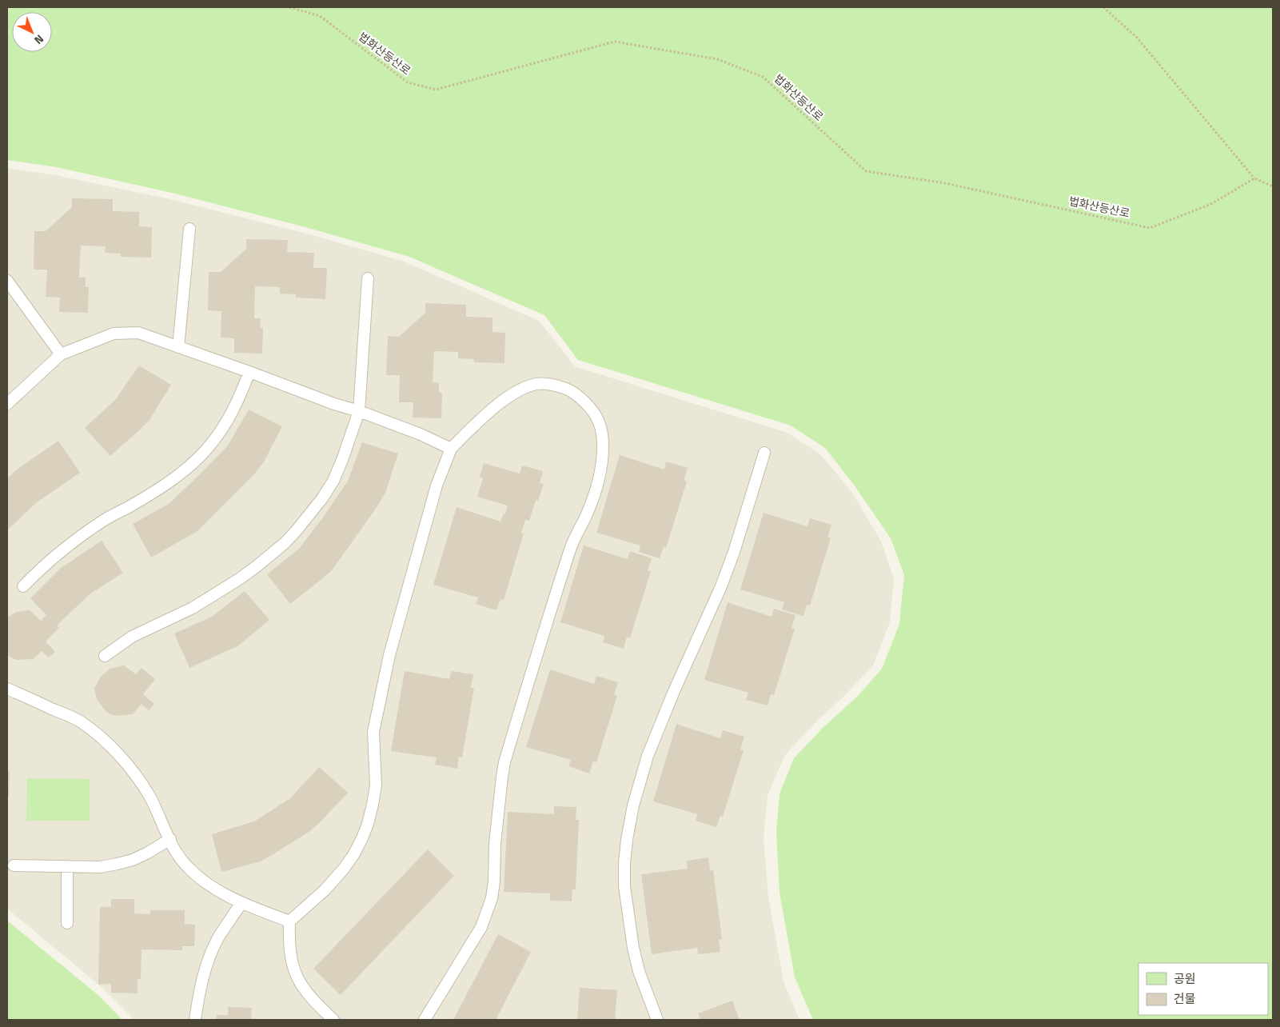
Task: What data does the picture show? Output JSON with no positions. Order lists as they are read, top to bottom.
{
  "streets": {
    "path": ["법화산등산로"]
  },
  "legend": ["공원", "건물"],
  "north": "bottom right"
}
